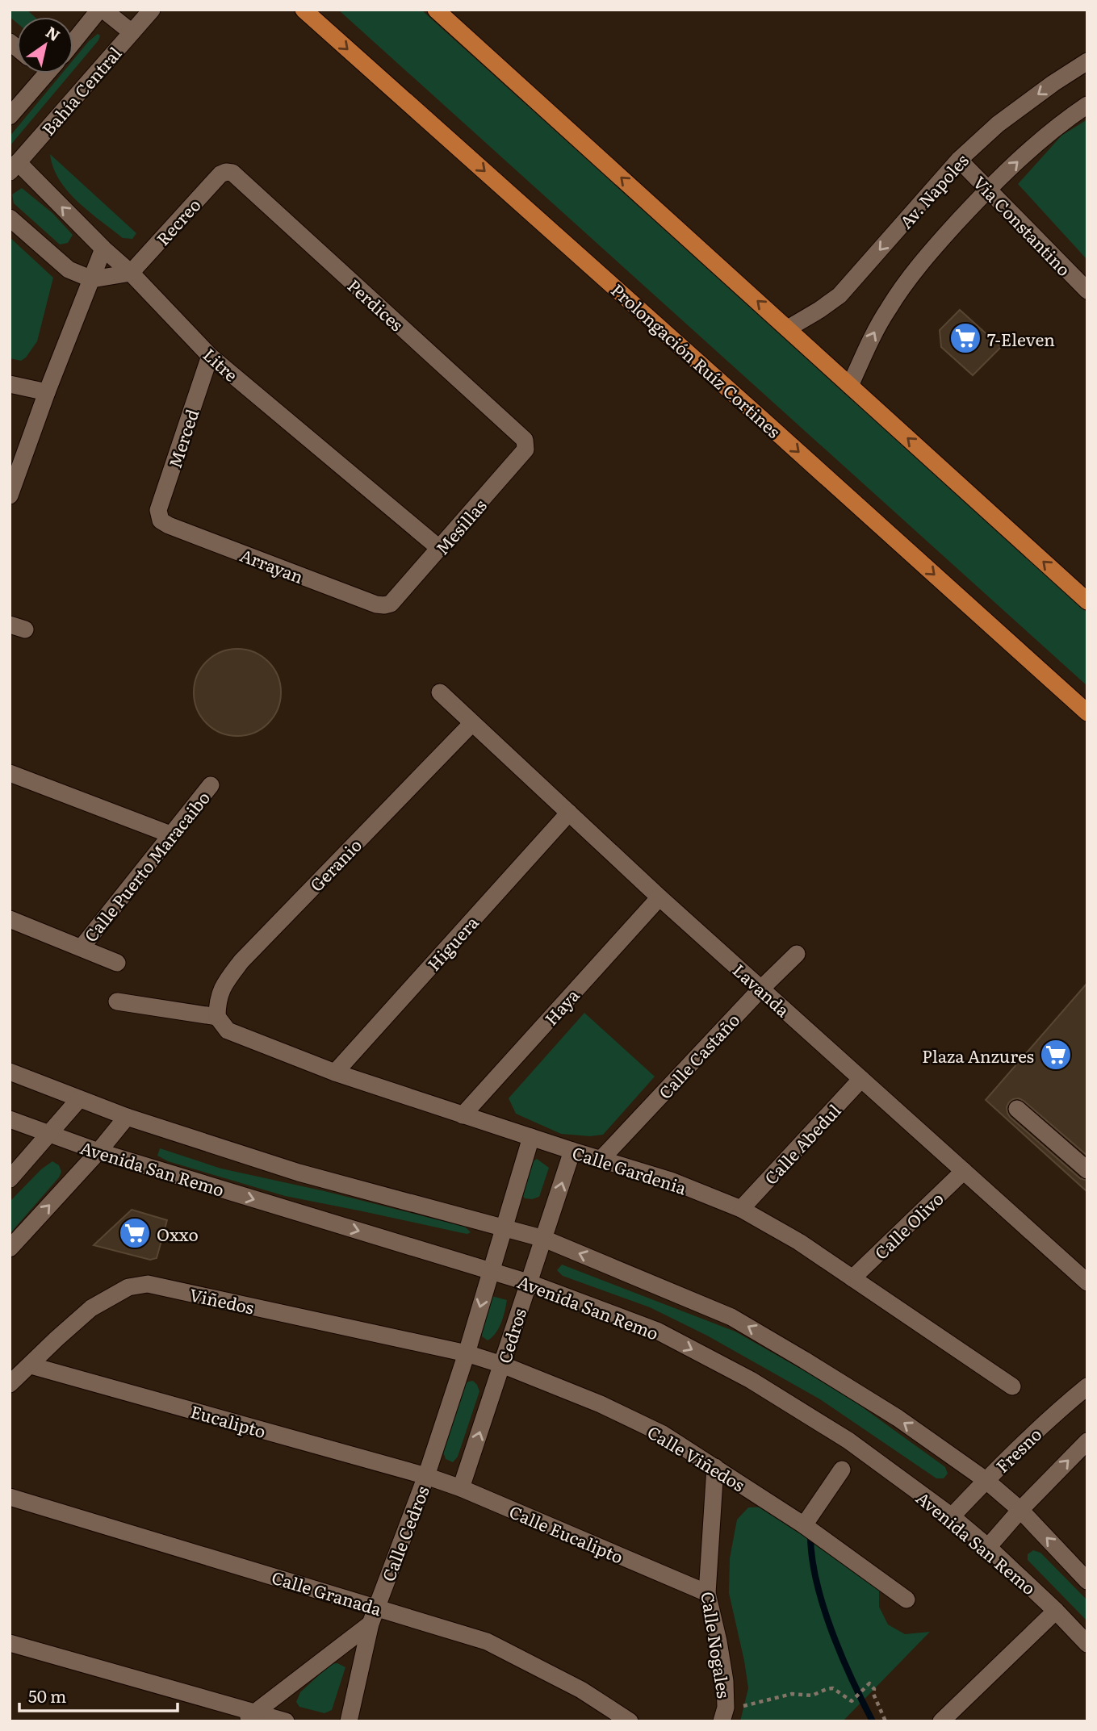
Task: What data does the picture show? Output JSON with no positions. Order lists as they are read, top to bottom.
{
  "streets": {
    "main road": ["Prolongación Ruíz Cortines"],
    "street": [
      "Bahía Central",
      "Av. Napoles",
      "Recreo",
      "Via Constantino",
      "Perdices",
      "Litre",
      "Merced",
      "Mesillas",
      "Arrayan",
      "Geranio",
      "Calle Puerto Maracaibo",
      "Higuera",
      "Lavanda",
      "Haya",
      "Calle Castaño",
      "Calle Abedul",
      "Avenida San Remo",
      "Calle Gardenia",
      "Calle Olivo",
      "Viñedos",
      "Cedros",
      "Eucalipto",
      "Fresno",
      "Calle Viñedos",
      "Calle Cedros",
      "Calle Eucalipto",
      "Calle Granada",
      "Calle Nogales"
    ]
  },
  "crossings": [
    ["Bahía Central", "Litre"],
    ["Av. Napoles", "Via Constantino"],
    ["Recreo", "Perdices"],
    ["Recreo", "Litre"],
    ["Perdices", "Mesillas"],
    ["Litre", "Merced"],
    ["Litre", "Mesillas"],
    ["Merced", "Arrayan"],
    ["Mesillas", "Arrayan"],
    ["Geranio", "Lavanda"],
    ["Geranio", "Calle Gardenia"],
    ["Higuera", "Lavanda"],
    ["Higuera", "Calle Gardenia"],
    ["Lavanda", "Haya"],
    ["Lavanda", "Calle Castaño"],
    ["Lavanda", "Calle Abedul"],
    ["Lavanda", "Calle Olivo"],
    ["Haya", "Calle Gardenia"],
    ["Calle Castaño", "Calle Gardenia"],
    ["Calle Abedul", "Calle Gardenia"],
    ["Avenida San Remo", "Cedros"],
    ["Avenida San Remo", "Fresno"],
    ["Calle Gardenia", "Calle Olivo"],
    ["Calle Gardenia", "Cedros"],
    ["Viñedos", "Eucalipto"],
    ["Viñedos", "Calle Viñedos"],
    ["Cedros", "Calle Viñedos"],
    ["Cedros", "Calle Eucalipto"],
    ["Eucalipto", "Calle Cedros"],
    ["Eucalipto", "Calle Eucalipto"],
    ["Calle Viñedos", "Calle Nogales"],
    ["Calle Cedros", "Calle Eucalipto"],
    ["Calle Cedros", "Calle Granada"],
    ["Calle Eucalipto", "Calle Nogales"]
  ],
  "places": {
    "supermarket": ["7-Eleven", "Plaza Anzures", "Oxxo"]
  },
  "scale_bar": "50 m",
  "north": "top right"
}
